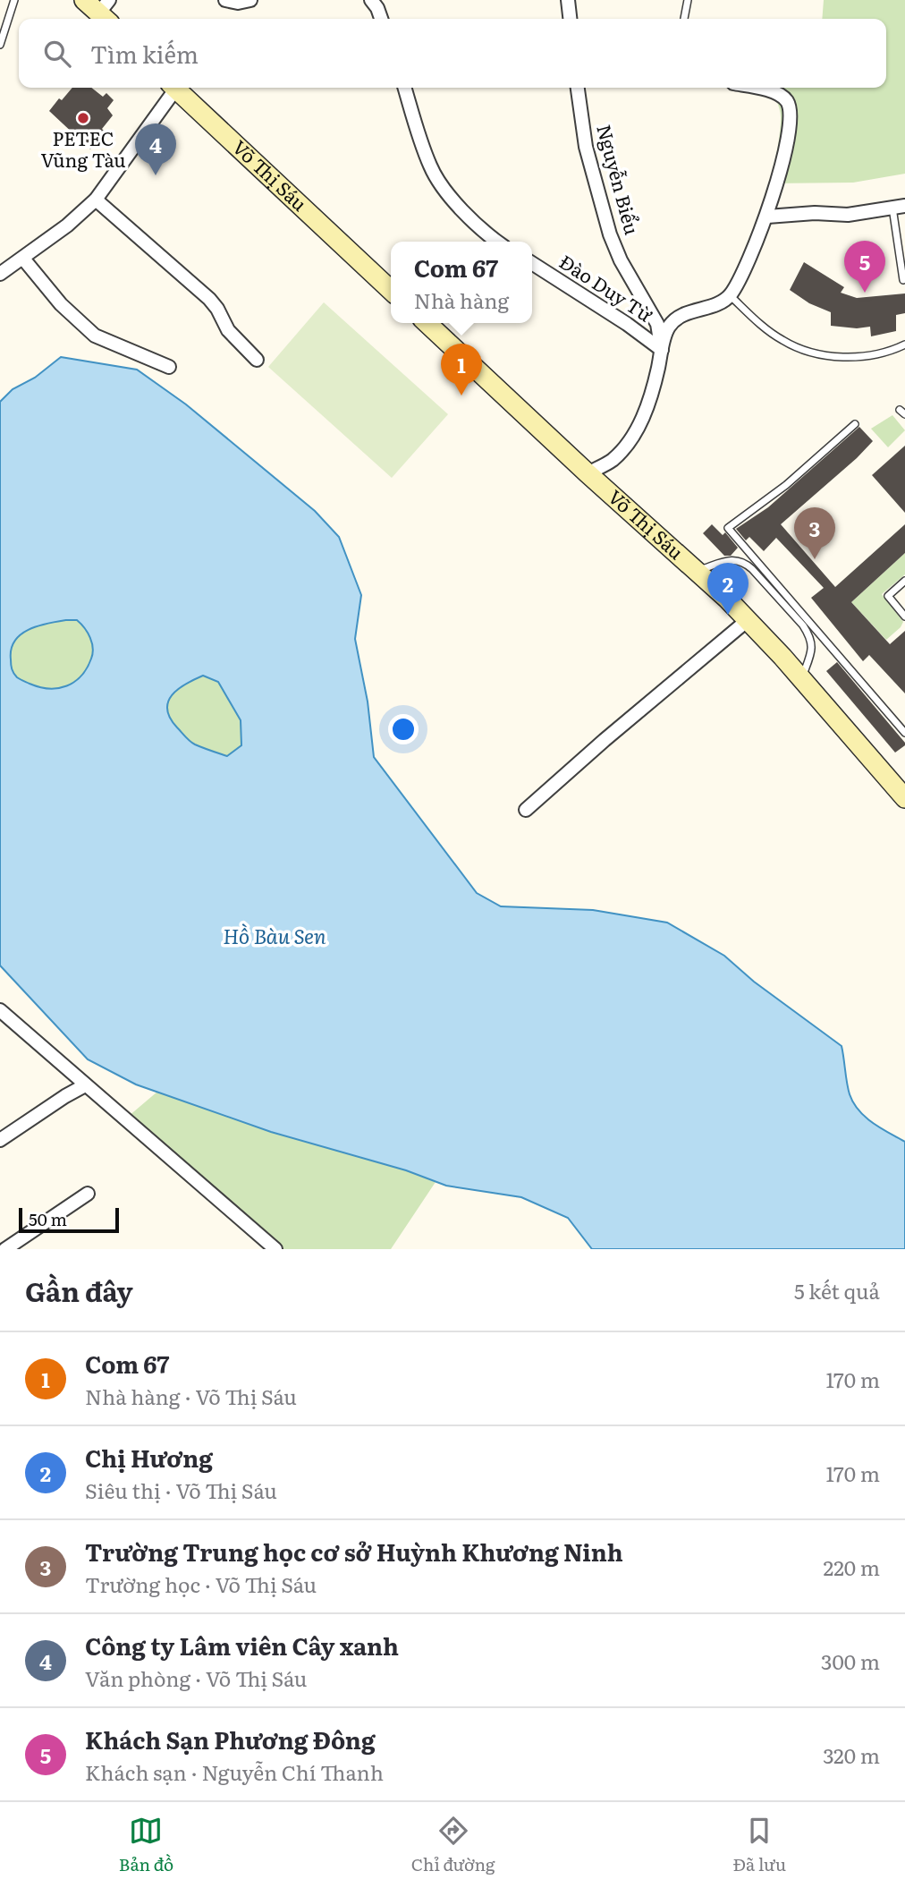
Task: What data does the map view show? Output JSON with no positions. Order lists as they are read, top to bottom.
{
  "streets": {
    "main road": ["Võ Thị Sáu"],
    "street": ["Nguyễn Biểu", "Đào Duy Từ"]
  },
  "crossings": [
    ["Nguyễn Biểu", "Đào Duy Từ"]
  ],
  "water": ["Hồ Bàu Sen"],
  "places": ["PETEC Vũng Tàu"],
  "scale_bar": "50 m",
  "page": {
    "search": "Tìm kiếm",
    "pins": [
      "4",
      "5",
      "1",
      "3",
      "2"
    ],
    "popup": ["Com 67", "Nhà hàng"],
    "scale": "50 m",
    "heading": ["Gần đây", "5 kết quả"],
    "list": [
      {
        "mark": "1",
        "name": "Com 67",
        "note": "Nhà hàng · Võ Thị Sáu",
        "value": "170 m"
      },
      {
        "mark": "2",
        "name": "Chị Hương",
        "note": "Siêu thị · Võ Thị Sáu",
        "value": "170 m"
      },
      {
        "mark": "3",
        "name": "Trường Trung học cơ sở Huỳnh Khương Ninh",
        "note": "Trường học · Võ Thị Sáu",
        "value": "220 m"
      },
      {
        "mark": "4",
        "name": "Công ty Lâm viên Cây xanh",
        "note": "Văn phòng · Võ Thị Sáu",
        "value": "300 m"
      },
      {
        "mark": "5",
        "name": "Khách Sạn Phương Đông",
        "note": "Khách sạn · Nguyễn Chí Thanh",
        "value": "320 m"
      }
    ],
    "nav": ["Bản đồ", "Chỉ đường", "Đã lưu"]
  }
}
